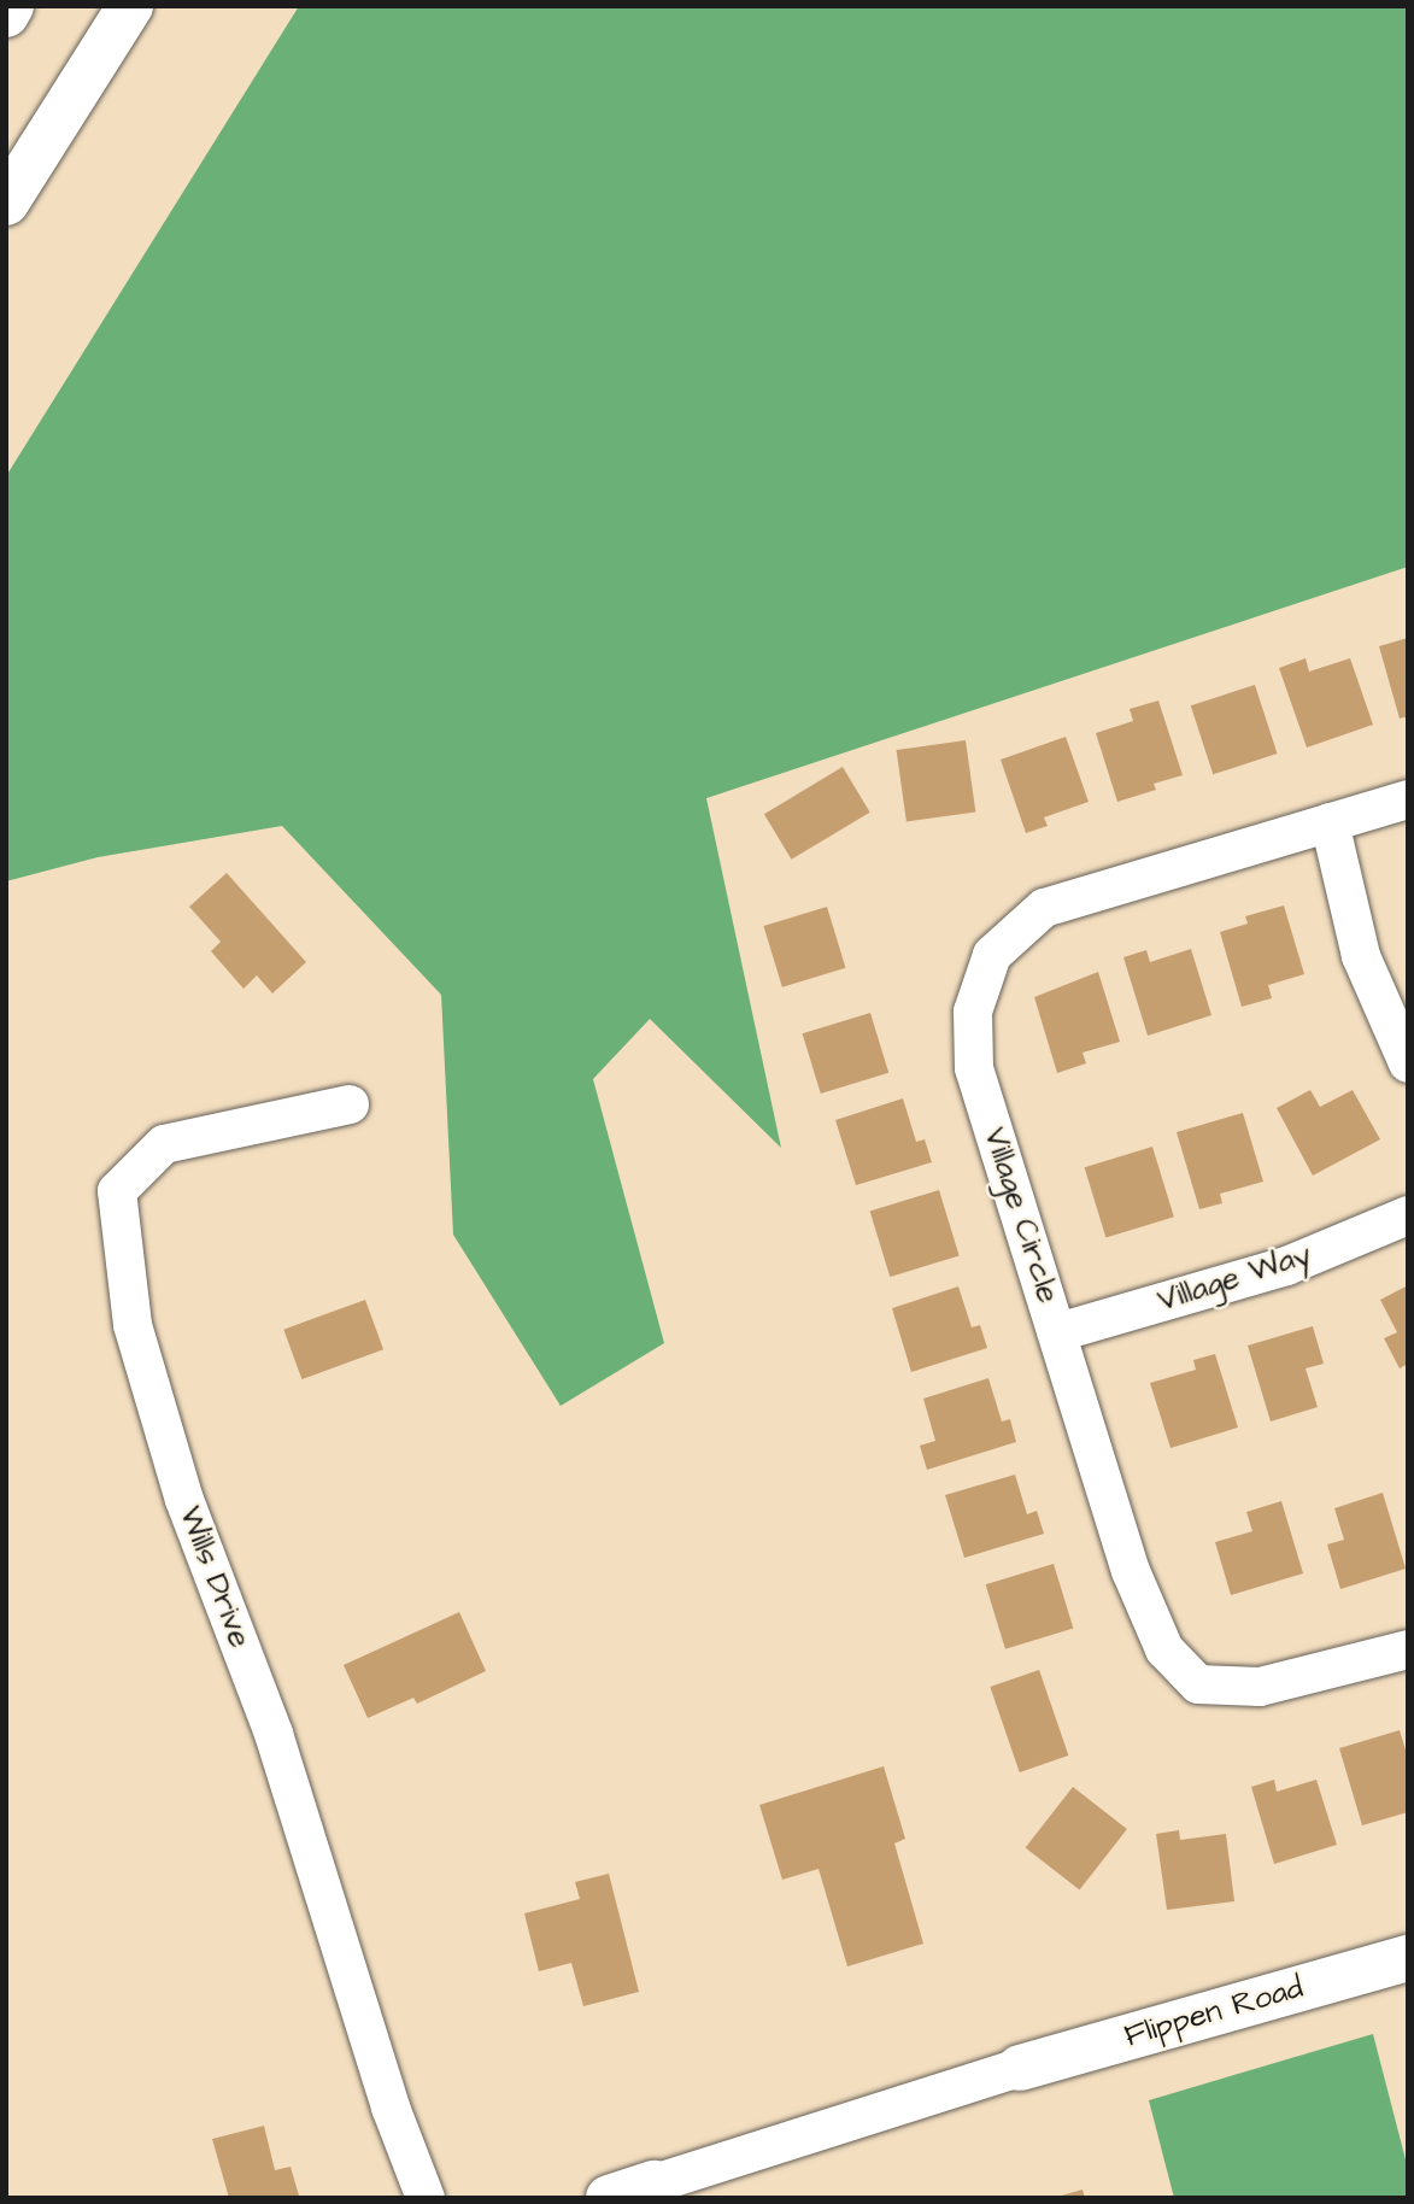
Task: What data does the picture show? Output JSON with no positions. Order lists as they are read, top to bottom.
{
  "streets": {
    "main road": ["Flippen Road"],
    "street": ["Village Circle", "Village Way", "Wills Drive"]
  },
  "crossings": [
    ["Village Circle", "Village Way"]
  ]
}
